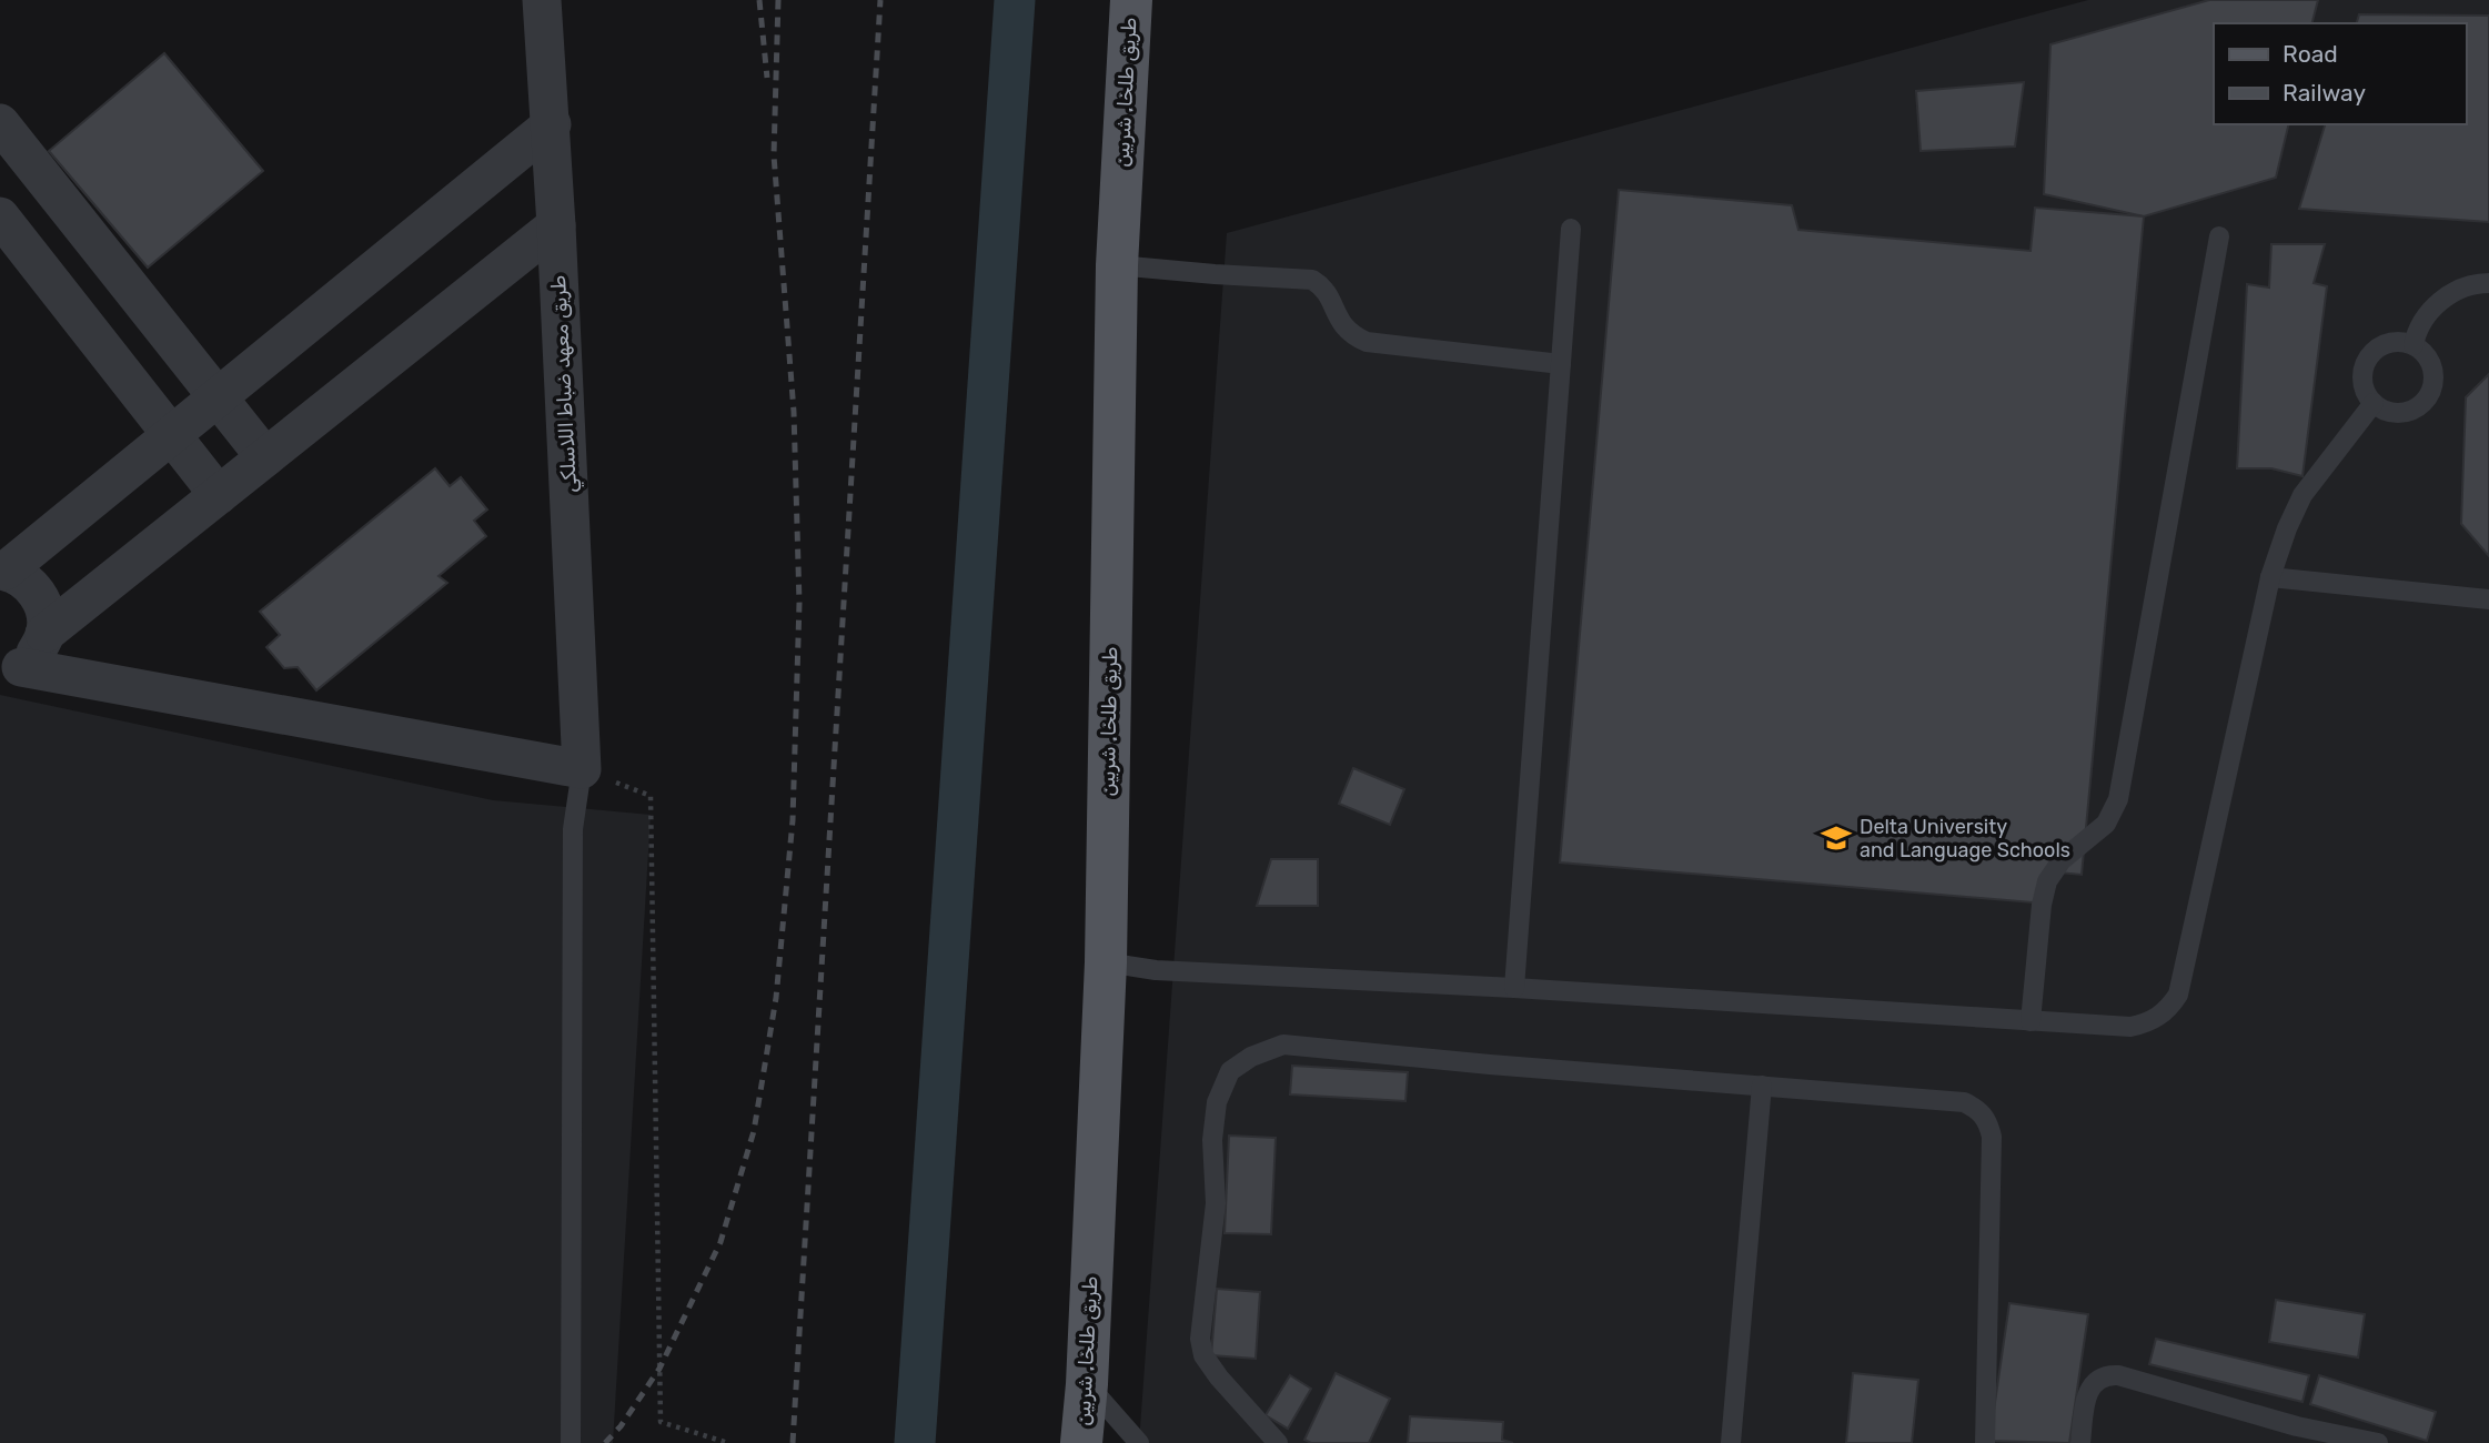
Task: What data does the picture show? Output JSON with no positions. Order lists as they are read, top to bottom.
{
  "streets": {
    "main road": ["طريق طلخا, شربين"],
    "street": ["طريق معهد ضباط اللاسلكي"]
  },
  "places": {
    "school or university": ["Delta University and Language Schools"]
  },
  "legend": ["Road", "Railway"]
}
